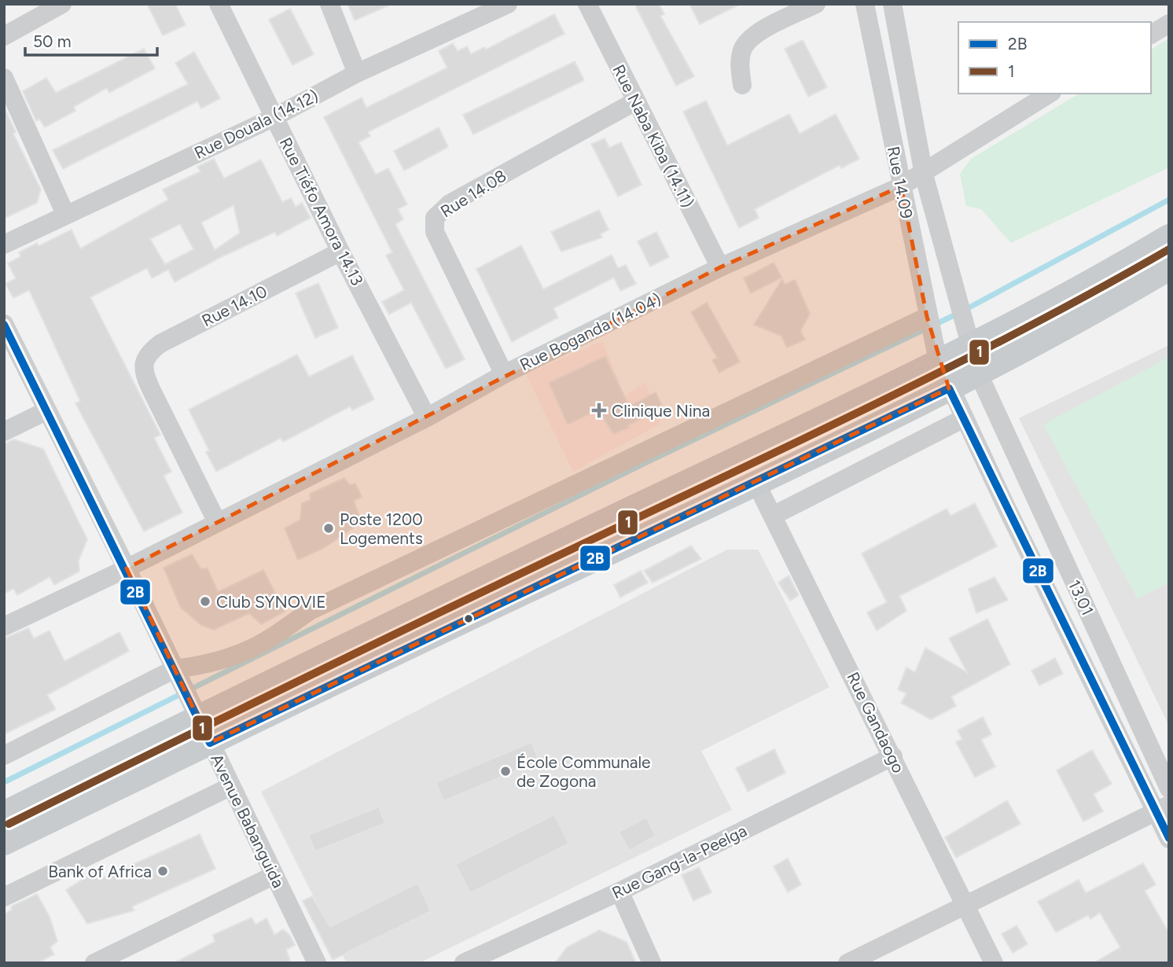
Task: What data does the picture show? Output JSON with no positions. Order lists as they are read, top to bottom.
{
  "streets": {
    "street": [
      "Rue Douala (14.12)",
      "Rue Naba Kiba (14.11)",
      "Rue 14.09",
      "Rue 14.08",
      "Rue Tiéfo Amora 14.13",
      "Rue 14.10",
      "Rue Boganda (14.04)",
      "13.01",
      "Rue Gandaogo",
      "Avenue Babanguida",
      "Rue Gang-la-Peelga"
    ]
  },
  "crossings": [
    ["Rue Douala (14.12)", "Rue Tiéfo Amora 14.13"],
    ["Rue Naba Kiba (14.11)", "Rue 14.08"],
    ["Rue Naba Kiba (14.11)", "Rue Boganda (14.04)"],
    ["Rue 14.09", "Rue Boganda (14.04)"],
    ["Rue 14.09", "13.01"],
    ["Rue 14.08", "Rue Boganda (14.04)"],
    ["Rue Tiéfo Amora 14.13", "Rue 14.10"],
    ["Rue Tiéfo Amora 14.13", "Rue Boganda (14.04)"],
    ["Rue 14.10", "Rue Boganda (14.04)"],
    ["Rue Boganda (14.04)", "Avenue Babanguida"],
    ["Rue Gandaogo", "Rue Gang-la-Peelga"]
  ],
  "places": {
    "health": ["Clinique Nina"],
    "other": [
      "Poste 1200 Logements",
      "Club SYNOVIE",
      "École Communale de Zogona",
      "Bank of Africa"
    ]
  },
  "lines": ["transit line 1", "transit line 2B"],
  "legend": ["2B", "1"],
  "scale_bar": "50 m"
}
